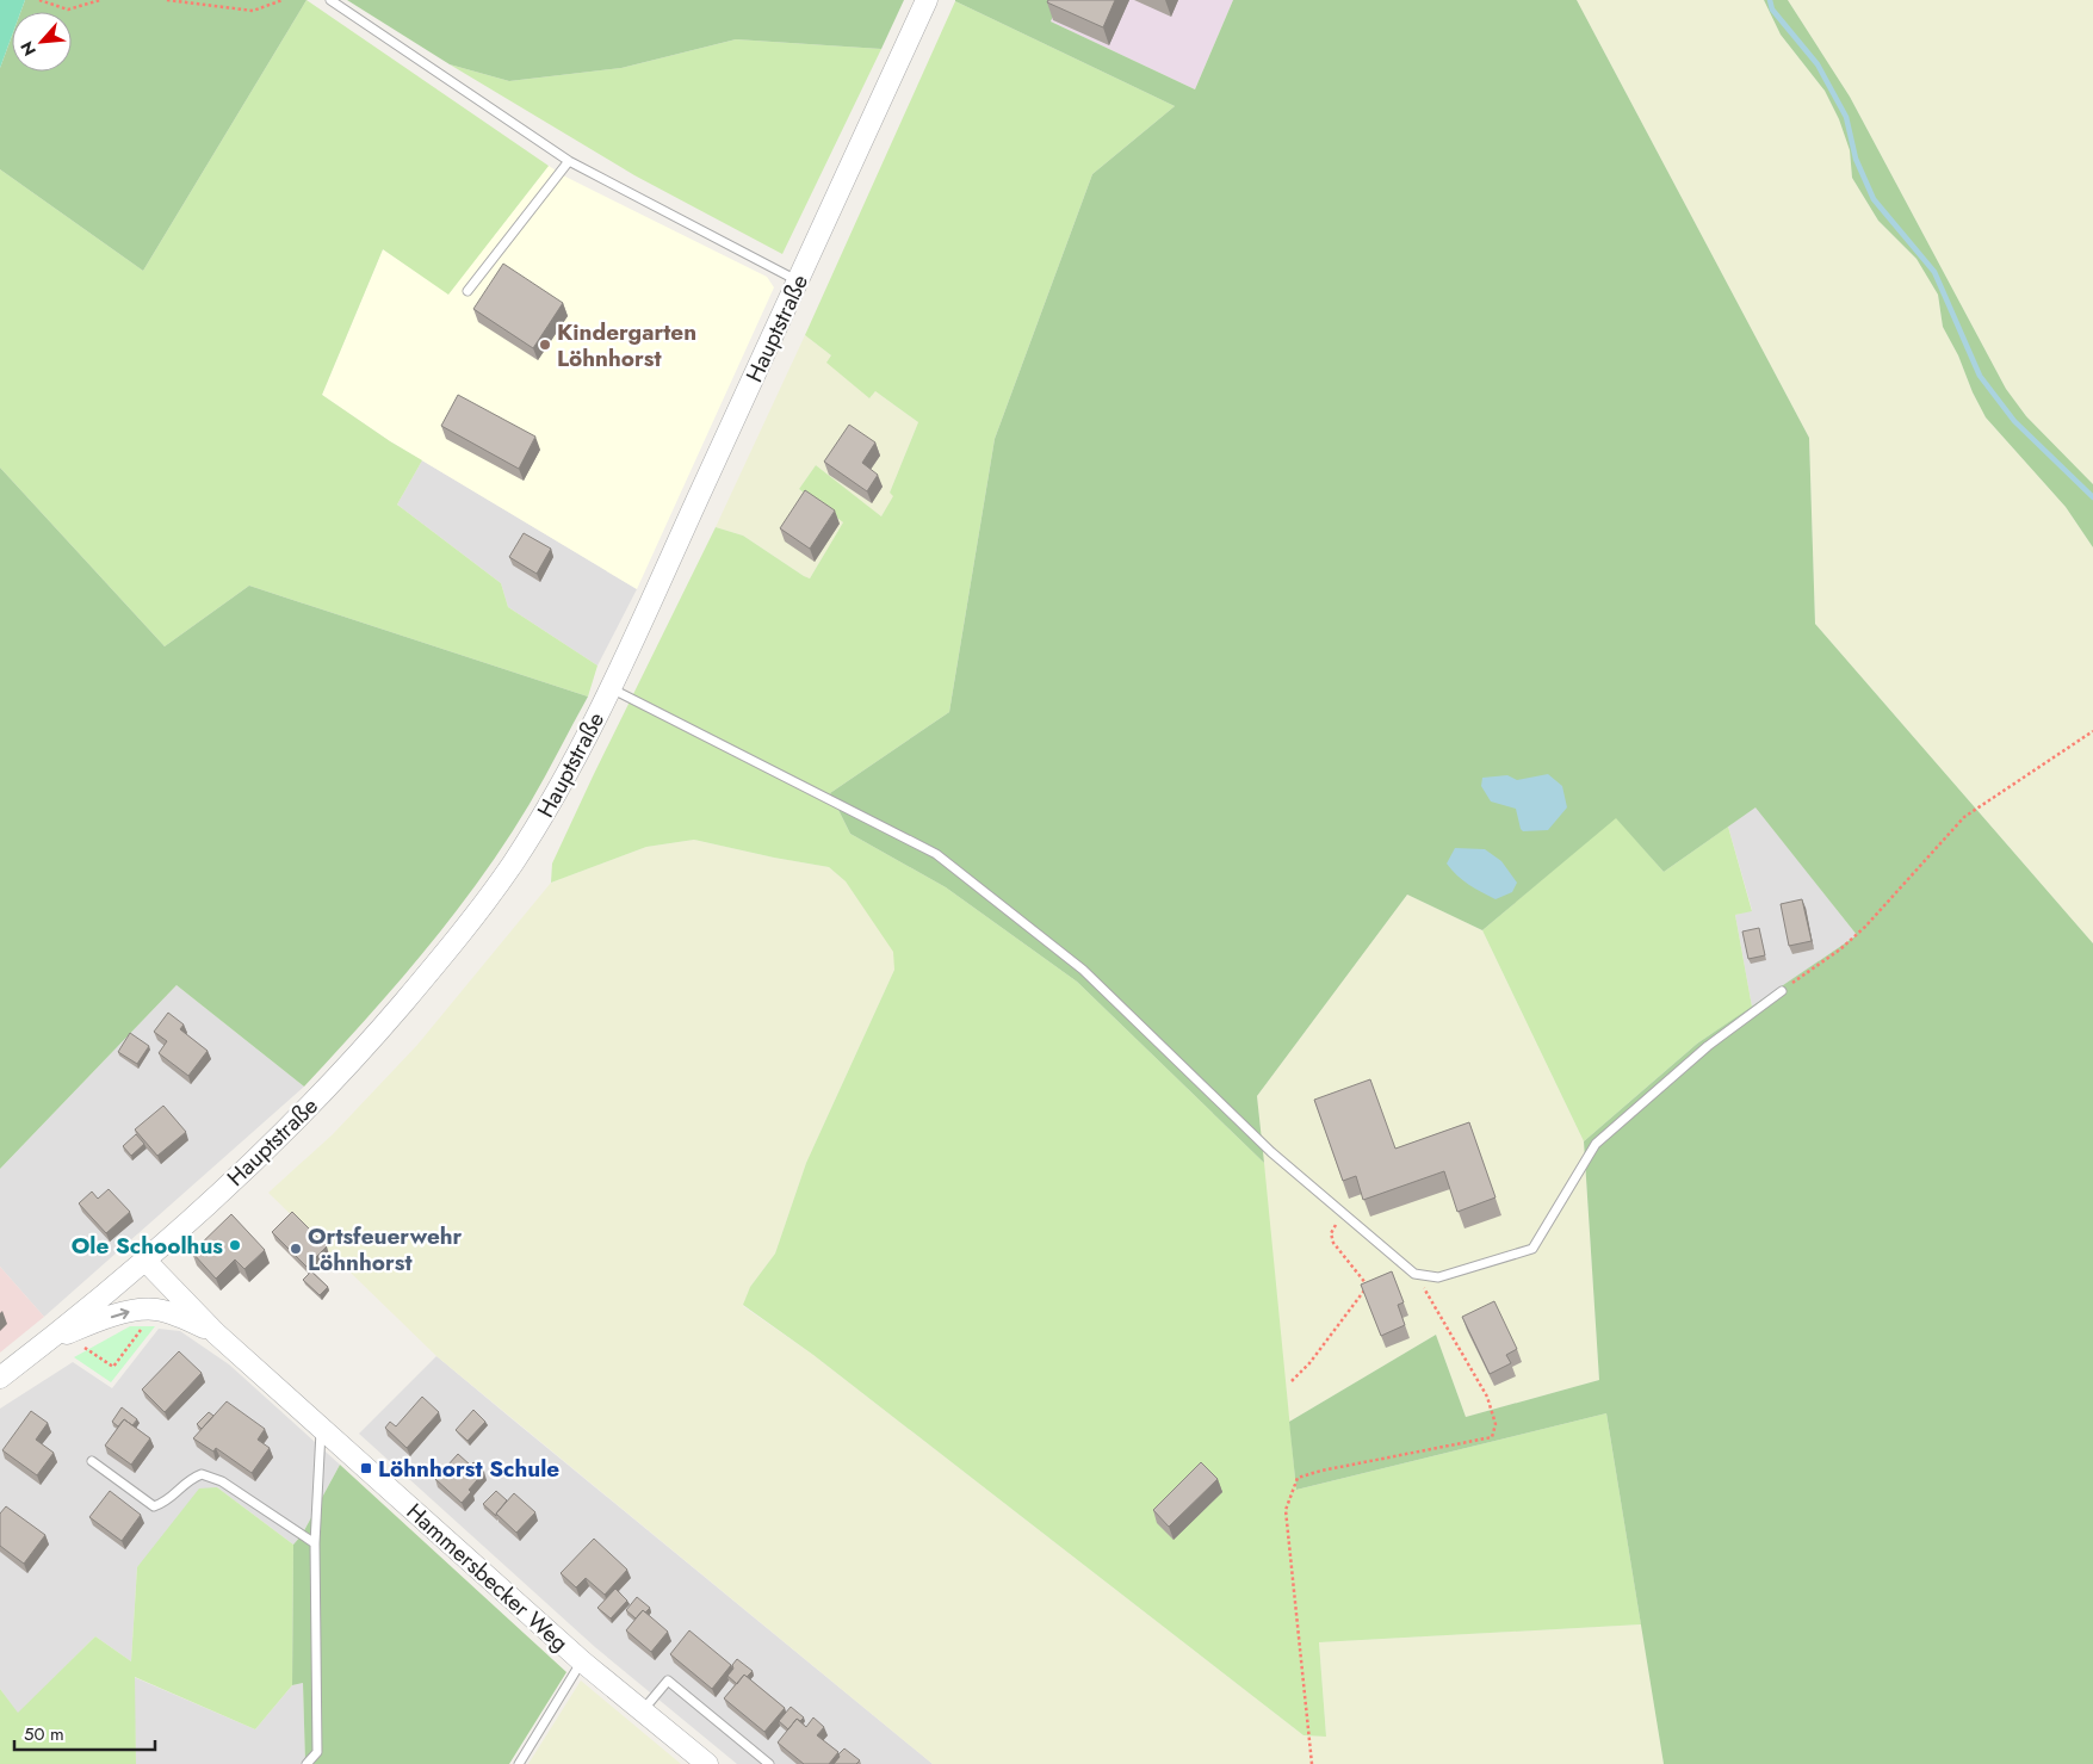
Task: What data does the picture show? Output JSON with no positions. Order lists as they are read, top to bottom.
{
  "streets": {
    "street": ["Hauptstraße", "Hammersbecker Weg"]
  },
  "crossings": [
    ["Hauptstraße", "Hammersbecker Weg"]
  ],
  "places": {
    "other": ["Kindergarten Löhnhorst", "Ole Schoolhus", "Ortsfeuerwehr Löhnhorst"],
    "transit": ["Löhnhorst Schule"]
  },
  "scale_bar": "50 m",
  "north": "bottom left"
}
